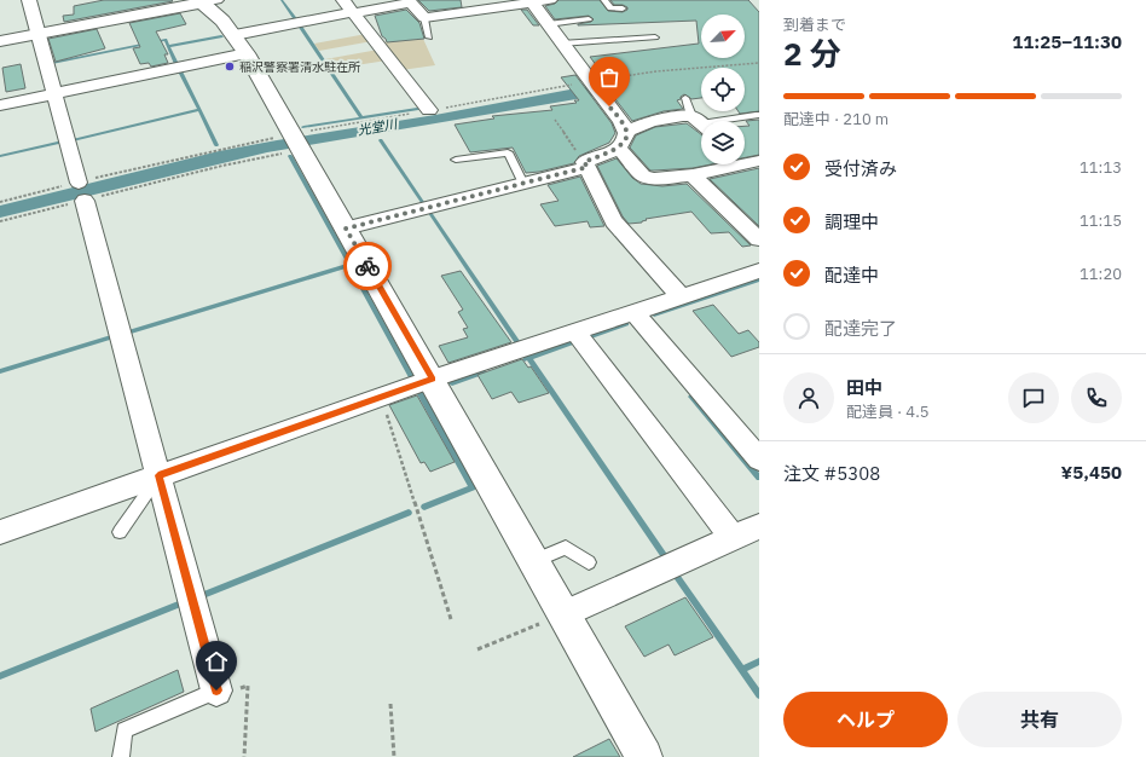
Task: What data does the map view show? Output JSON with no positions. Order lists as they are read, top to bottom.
{
  "water": ["光堂川"],
  "places": ["稲沢警察署清水駐在所"],
  "north": "top right",
  "page": {
    "heading": ["2 分", "到着まで", "11:25–11:30"],
    "panel": [
      "田中",
      "配達員 · 4.5",
      "注文 #5308",
      "¥5,450"
    ],
    "bar": "配達中 · 210 m",
    "list": [
      ["受付済み", "11:13"],
      ["調理中", "11:15"],
      ["配達中", "11:20"],
      "配達完了"
    ],
    "buttons": ["ヘルプ", "共有"]
  }
}
